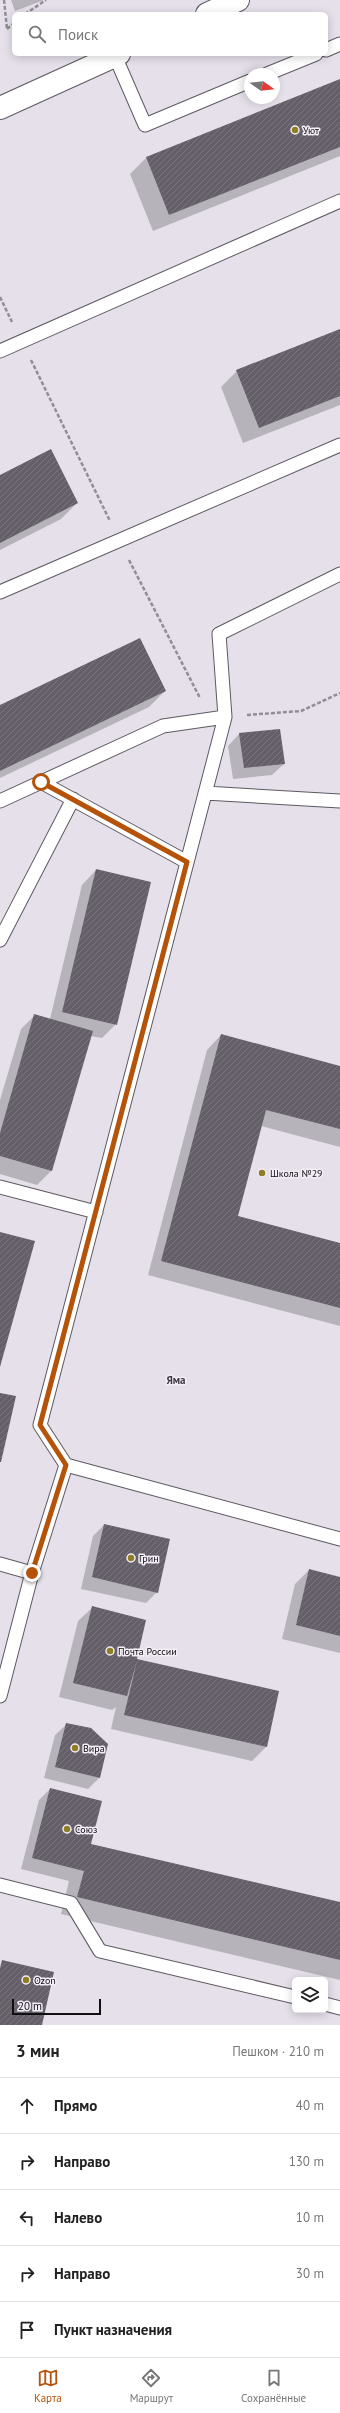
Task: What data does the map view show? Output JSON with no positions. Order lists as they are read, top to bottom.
{
  "districts": ["Яма"],
  "places": [
    "Уют",
    "Школа №29",
    "Грин",
    "Почта России",
    "Вира",
    "Союз",
    "Ozon"
  ],
  "scale_bar": "20 m",
  "north": "right",
  "page": {
    "search": "Поиск",
    "scale": "20 m",
    "heading": ["3 мин", "Пешком · 210 m"],
    "list": [
      ["Прямо", "40 m"],
      ["Направо", "130 m"],
      ["Налево", "10 m"],
      ["Направо", "30 m"],
      "Пункт назначения"
    ],
    "nav": ["Карта", "Маршрут", "Сохранённые"]
  }
}
